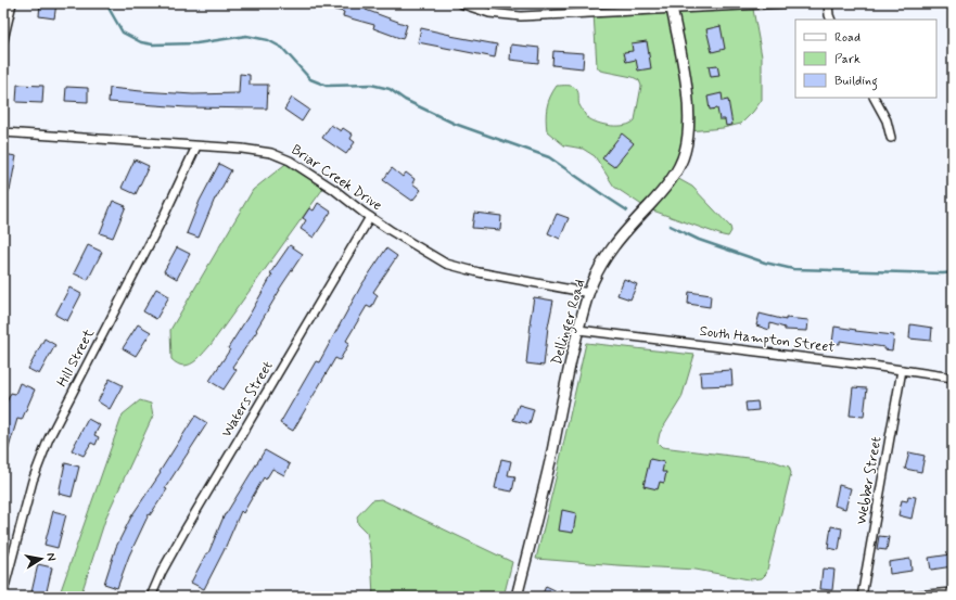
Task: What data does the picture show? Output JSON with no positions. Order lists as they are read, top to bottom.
{
  "streets": {
    "street": [
      "Briar Creek Drive",
      "Dellinger Road",
      "South Hampton Street",
      "Hill Street",
      "Waters Street",
      "Webber Street"
    ]
  },
  "crossings": [
    ["Briar Creek Drive", "Dellinger Road"],
    ["Briar Creek Drive", "Hill Street"],
    ["Briar Creek Drive", "Waters Street"],
    ["Dellinger Road", "South Hampton Street"],
    ["South Hampton Street", "Webber Street"]
  ],
  "legend": ["Road", "Park", "Building"],
  "north": "right"
}
